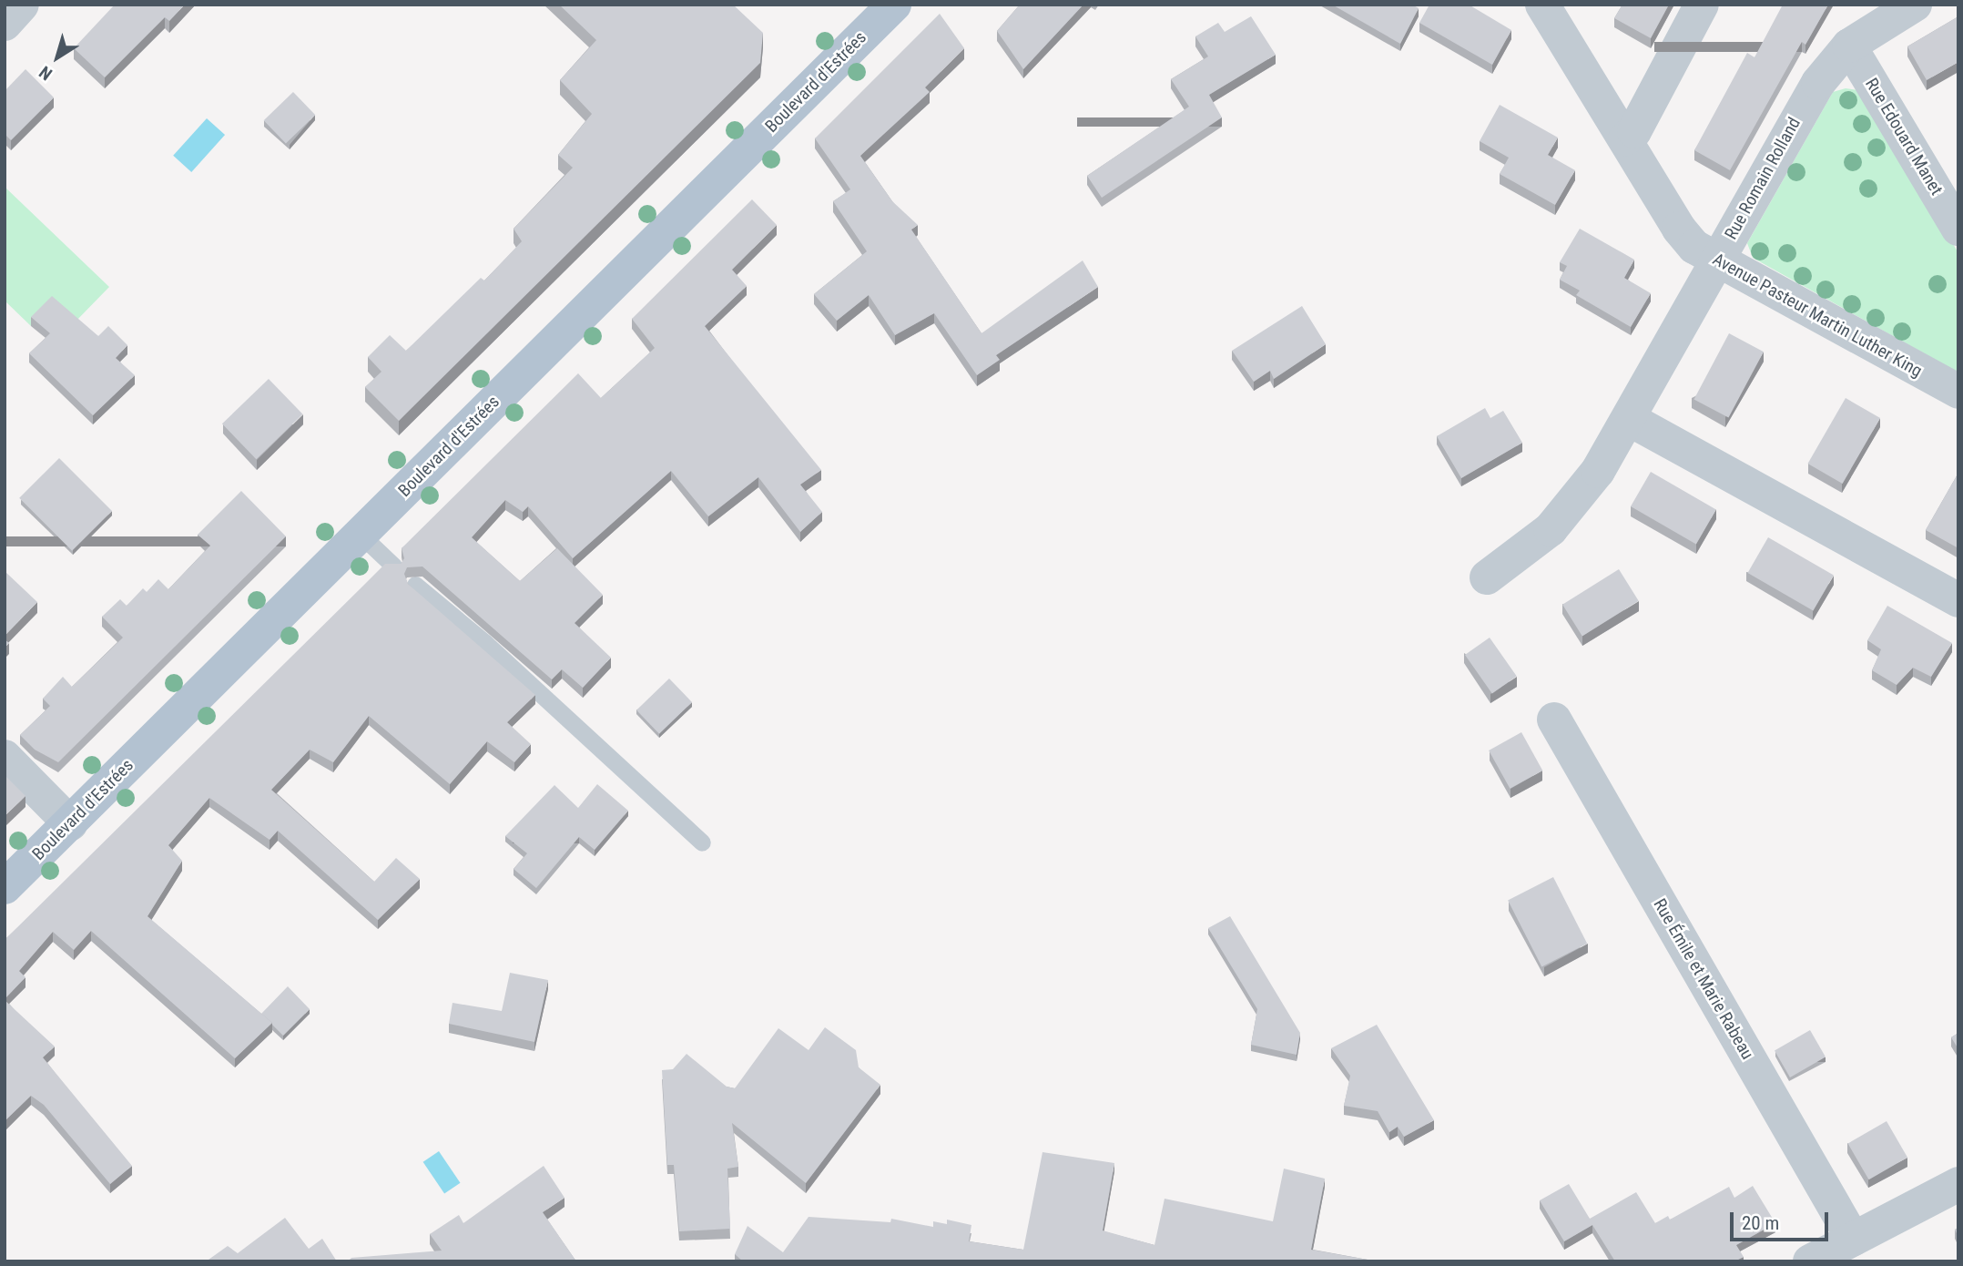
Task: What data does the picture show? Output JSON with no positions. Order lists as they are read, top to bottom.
{
  "streets": {
    "main road": ["Boulevard d'Estrées"],
    "street": [
      "Rue Edouard Manet",
      "Rue Romain Rolland",
      "Avenue Pasteur Martin Luther King",
      "Rue Émile et Marie Rabeau"
    ]
  },
  "crossings": [
    ["Rue Edouard Manet", "Rue Romain Rolland"],
    ["Rue Romain Rolland", "Avenue Pasteur Martin Luther King"]
  ],
  "scale_bar": "20 m",
  "north": "bottom left"
}
